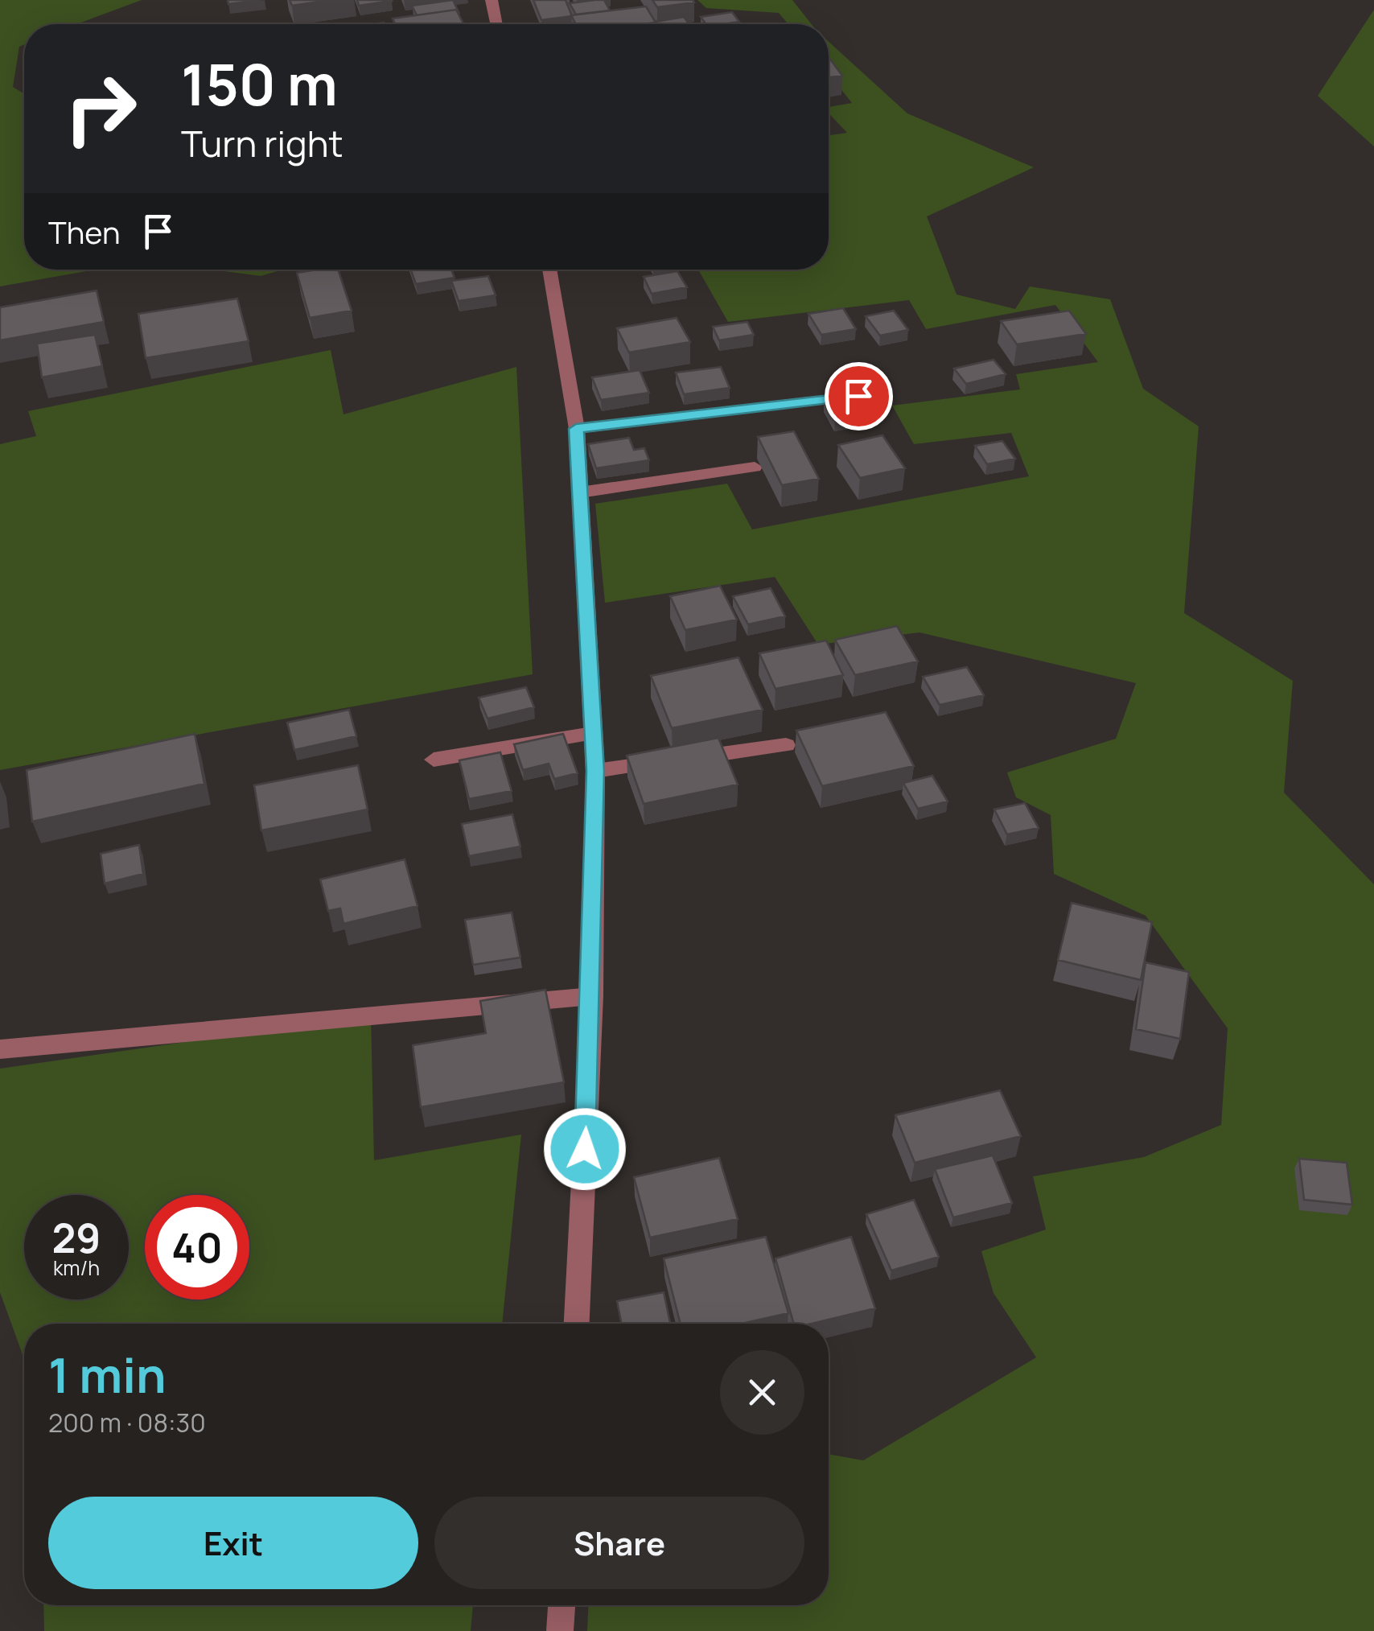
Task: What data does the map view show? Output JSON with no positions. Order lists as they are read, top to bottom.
{
  "page": {
    "turn": ["150 m", "Turn right"],
    "then": "Then",
    "speed": "29 km/h",
    "limit": "40",
    "heading": ["1 min", "200 m · 08:30"],
    "buttons": ["Exit", "Share"]
  }
}
